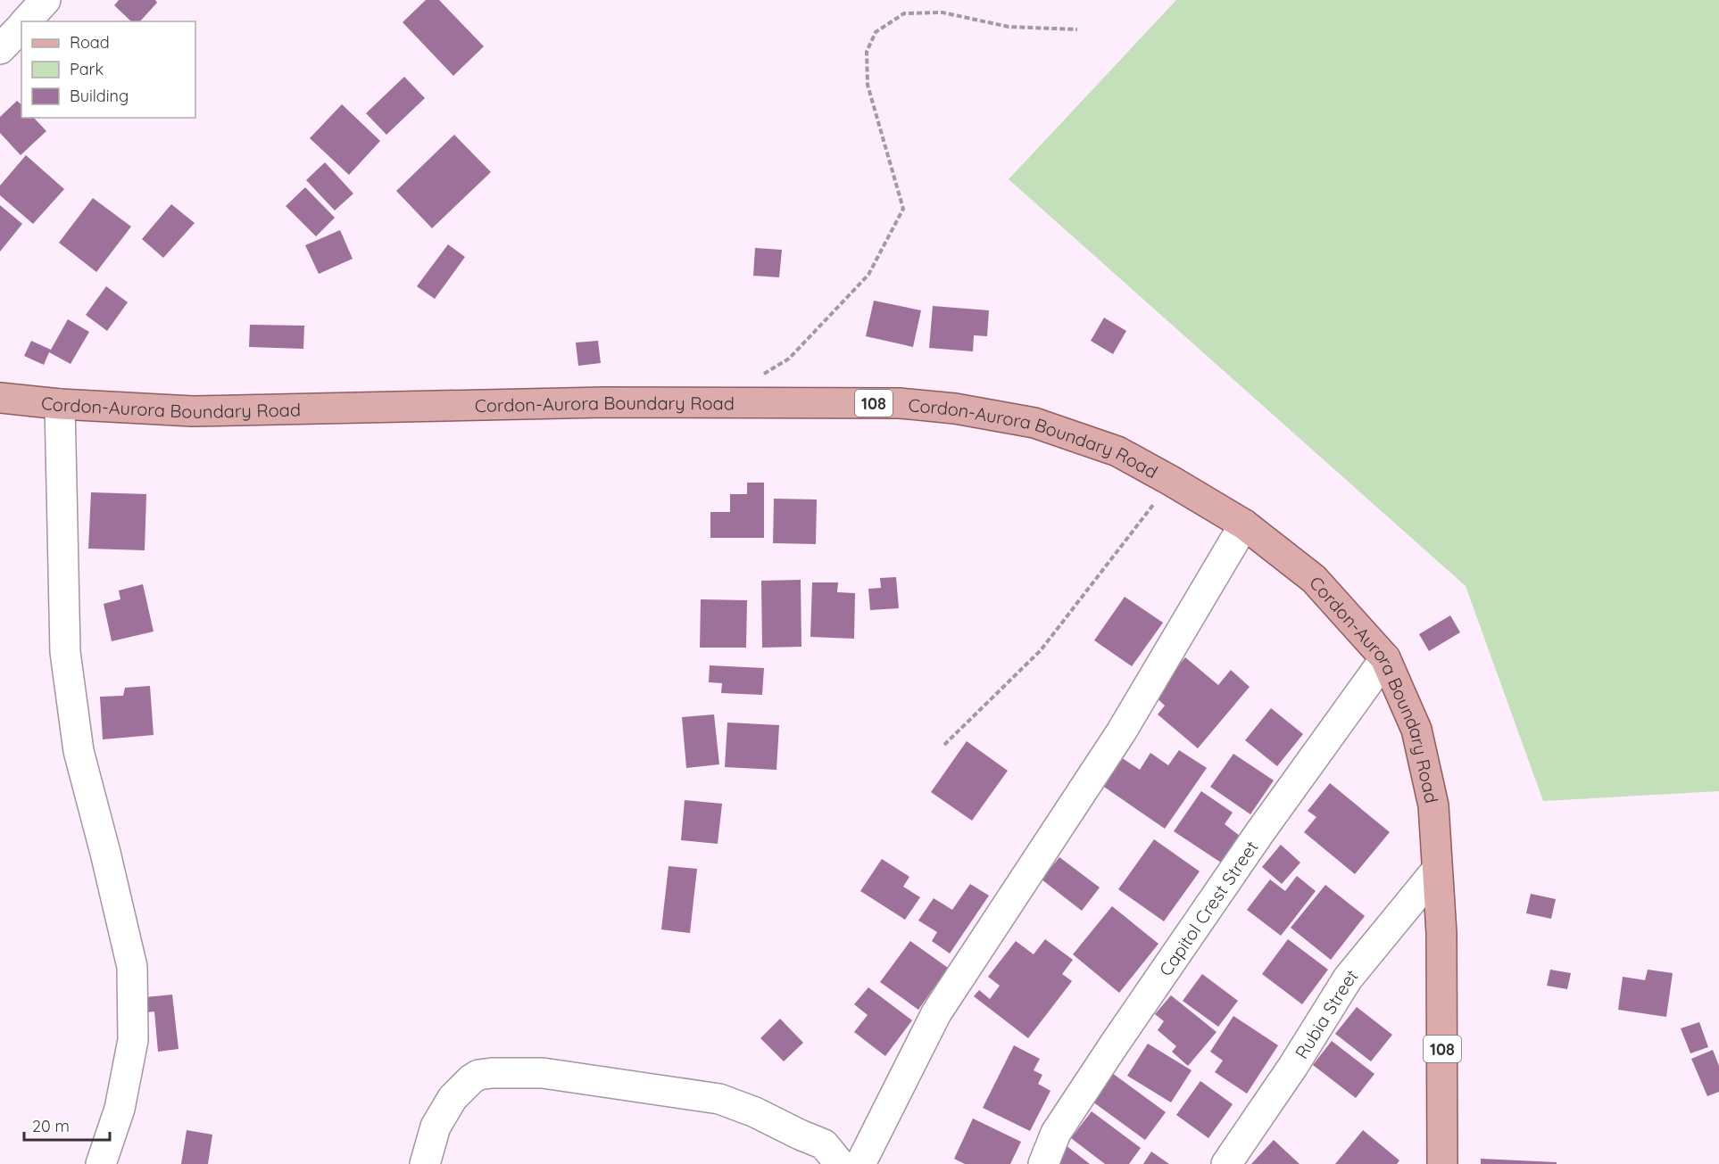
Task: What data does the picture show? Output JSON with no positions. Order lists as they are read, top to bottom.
{
  "streets": {
    "main road": ["108", "Cordon-Aurora Boundary Road"],
    "street": ["Capitol Crest Street", "Rubia Street"]
  },
  "crossings": [
    ["Cordon-Aurora Boundary Road", "Capitol Crest Street"],
    ["Cordon-Aurora Boundary Road", "Rubia Street"]
  ],
  "legend": ["Road", "Park", "Building"],
  "scale_bar": "20 m"
}
